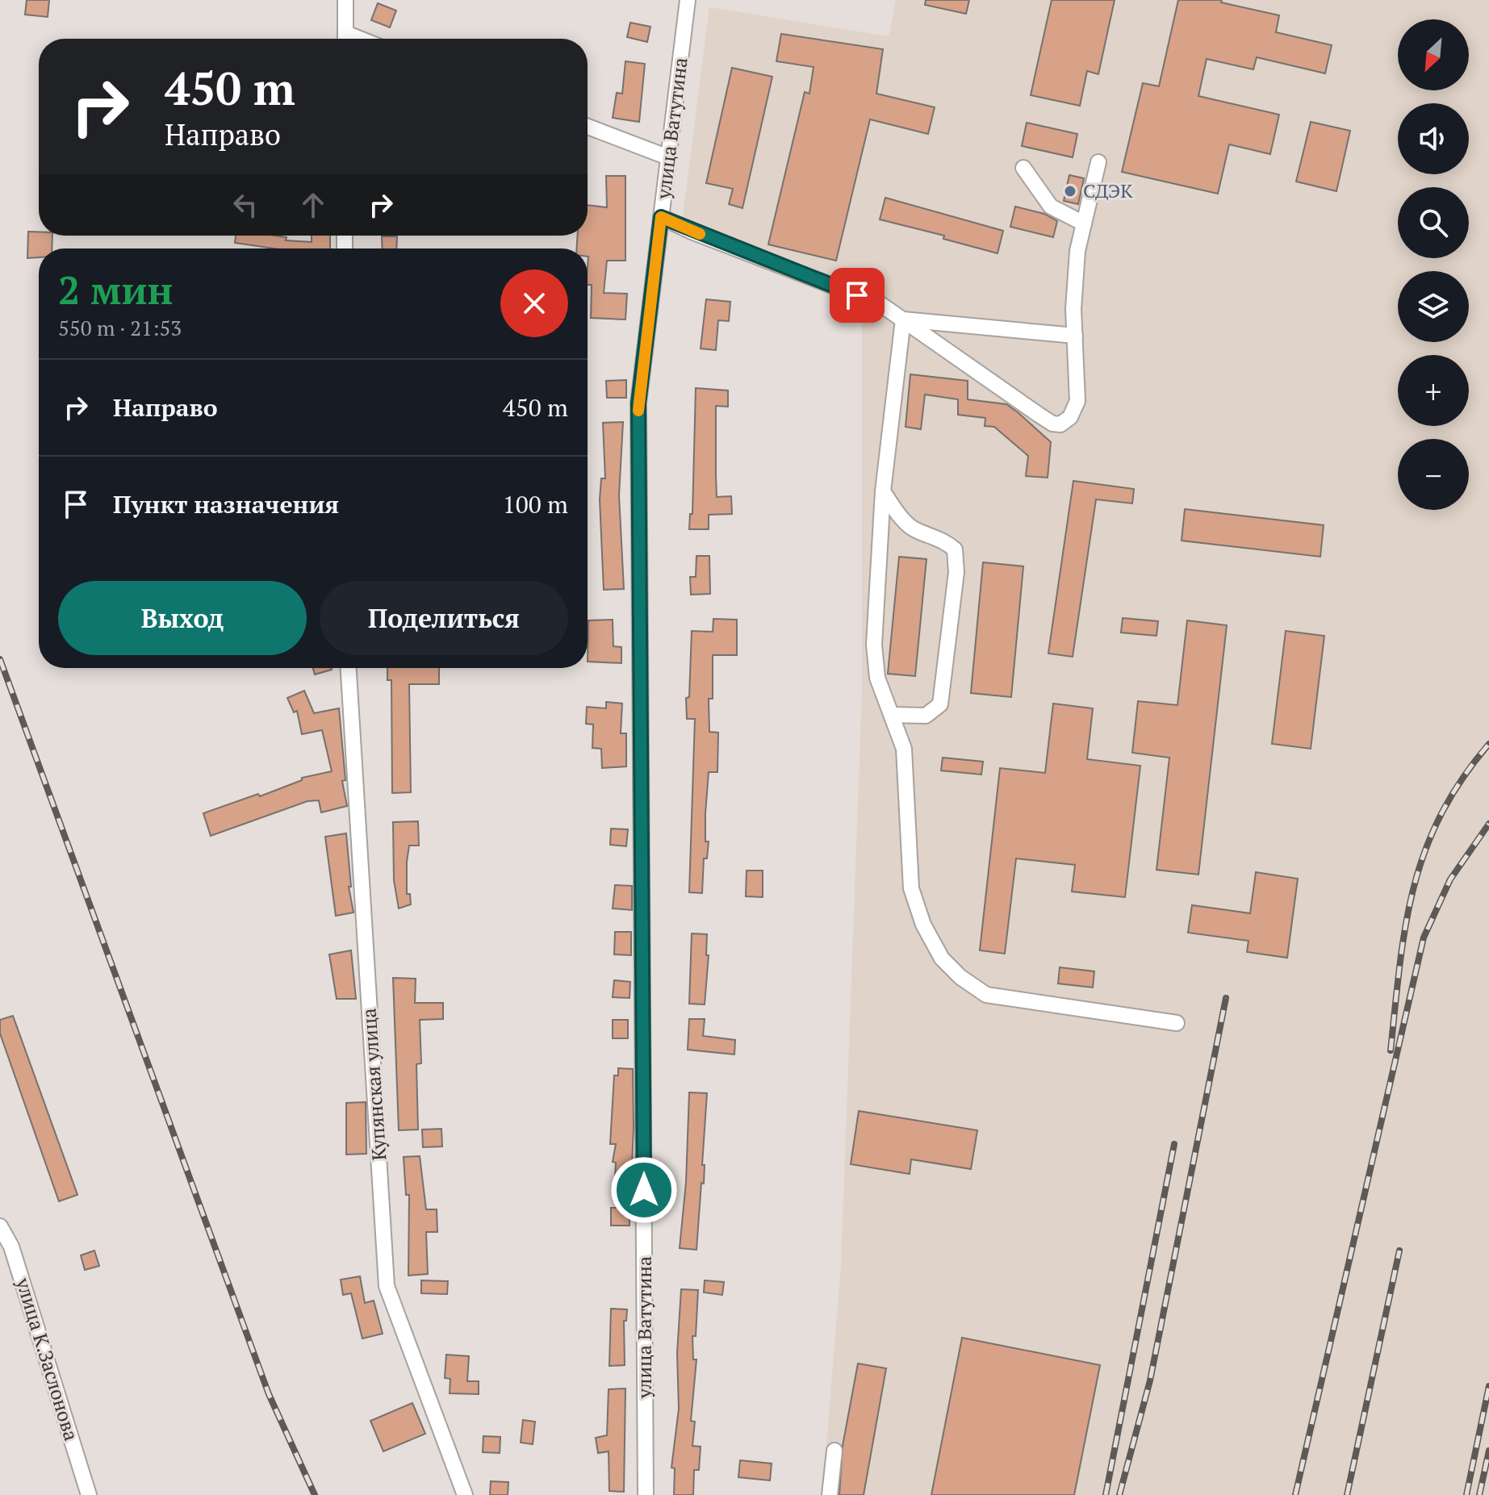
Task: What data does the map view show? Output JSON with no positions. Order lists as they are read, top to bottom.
{
  "streets": {
    "street": ["улица Ватутина", "Купянская улица", "улица К.Заслонова"]
  },
  "places": ["СДЭК"],
  "north": "bottom left",
  "page": {
    "map_buttons": ["+", "−"],
    "turn": ["450 m", "Направо"],
    "heading": ["2 мин", "550 m · 21:53"],
    "list": [
      {
        "name": "Направо",
        "value": "450 m"
      },
      {
        "name": "Пункт назначения",
        "value": "100 m"
      }
    ],
    "buttons": ["Выход", "Поделиться"]
  }
}
